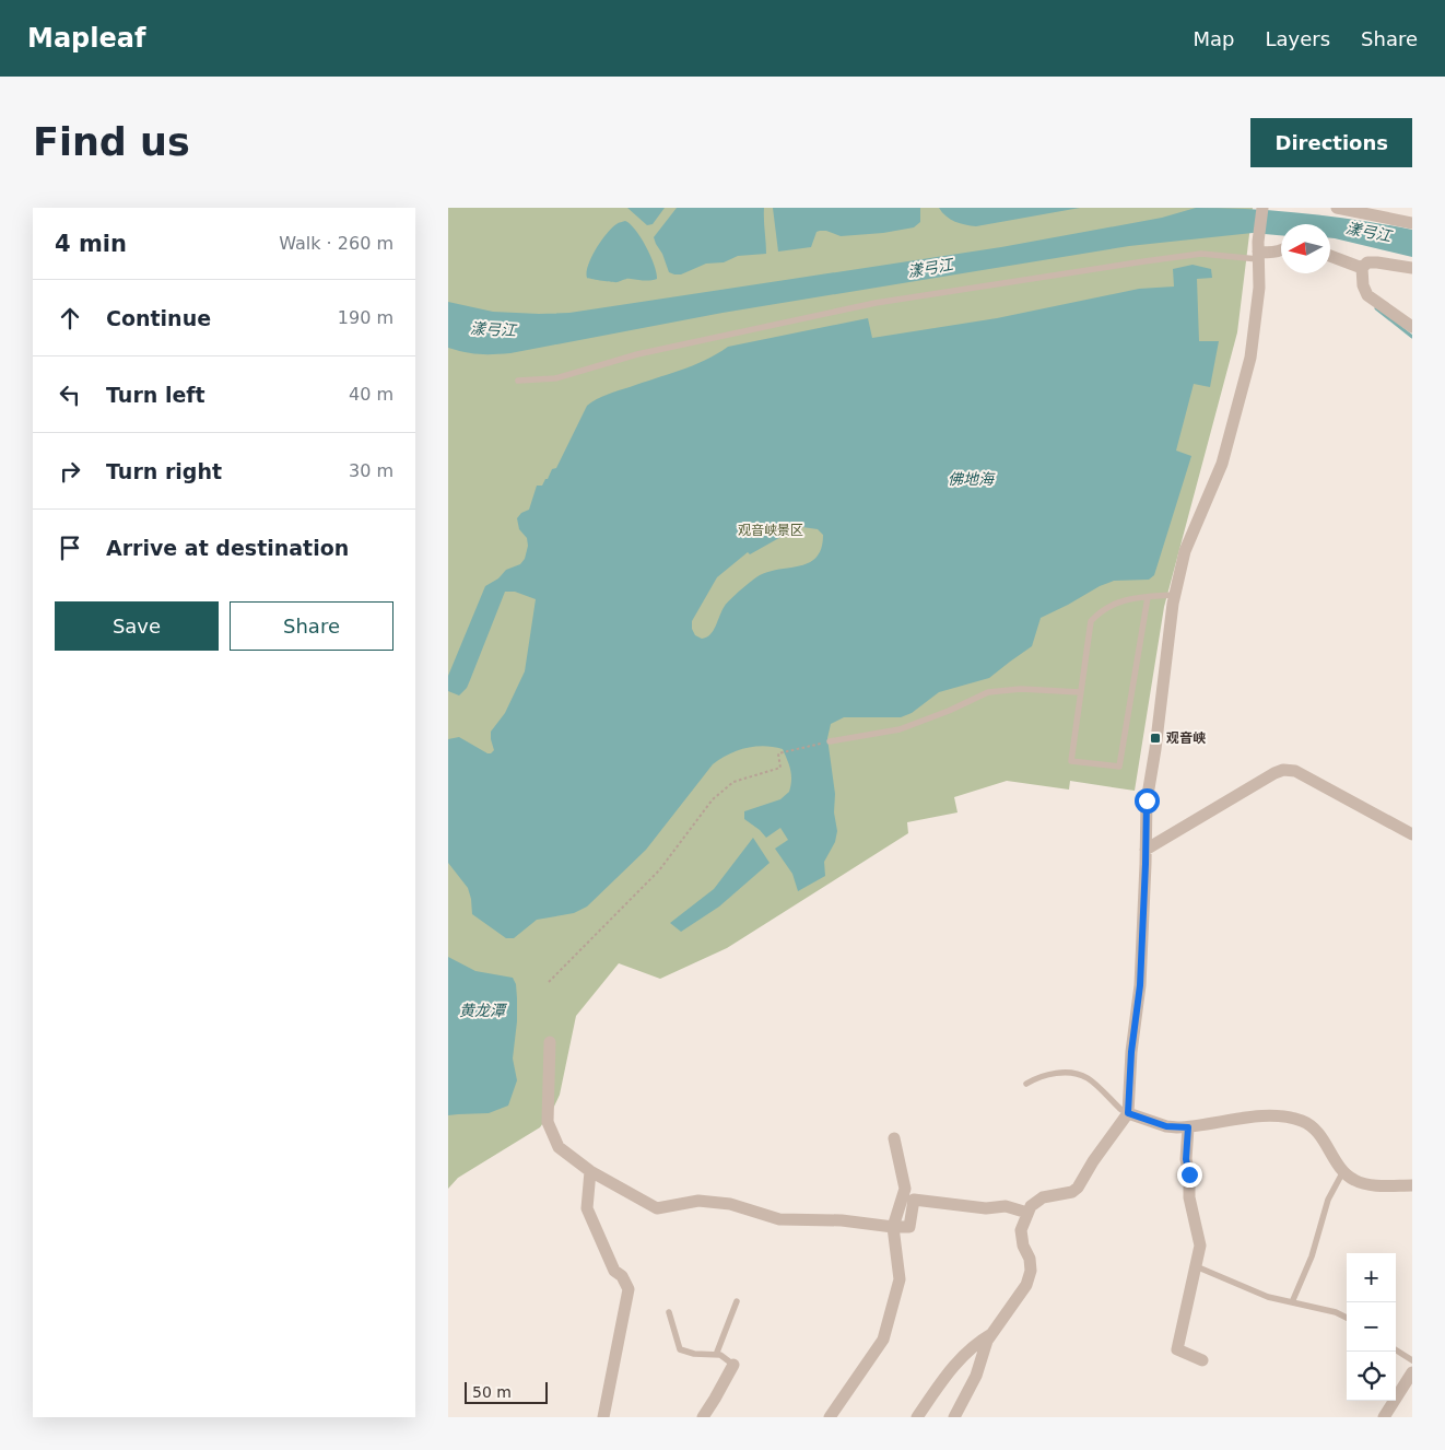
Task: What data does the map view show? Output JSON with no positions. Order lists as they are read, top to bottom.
{
  "water": ["漾弓江", "佛地海", "黄龙潭"],
  "parks": ["观音峡景区"],
  "places": {
    "transit": ["观音峡"]
  },
  "scale_bar": "50 m",
  "north": "left",
  "page": {
    "header": "Mapleaf",
    "nav": ["Map", "Layers", "Share"],
    "buttons": [
      "Directions",
      ["Save", "Share"]
    ],
    "title": "Find us",
    "heading": ["4 min", "Walk · 260 m"],
    "list": [
      ["Continue", "190 m"],
      ["Turn left", "40 m"],
      ["Turn right", "30 m"],
      "Arrive at destination"
    ],
    "map_buttons": ["+", "−"],
    "scale": "50 m"
  }
}
